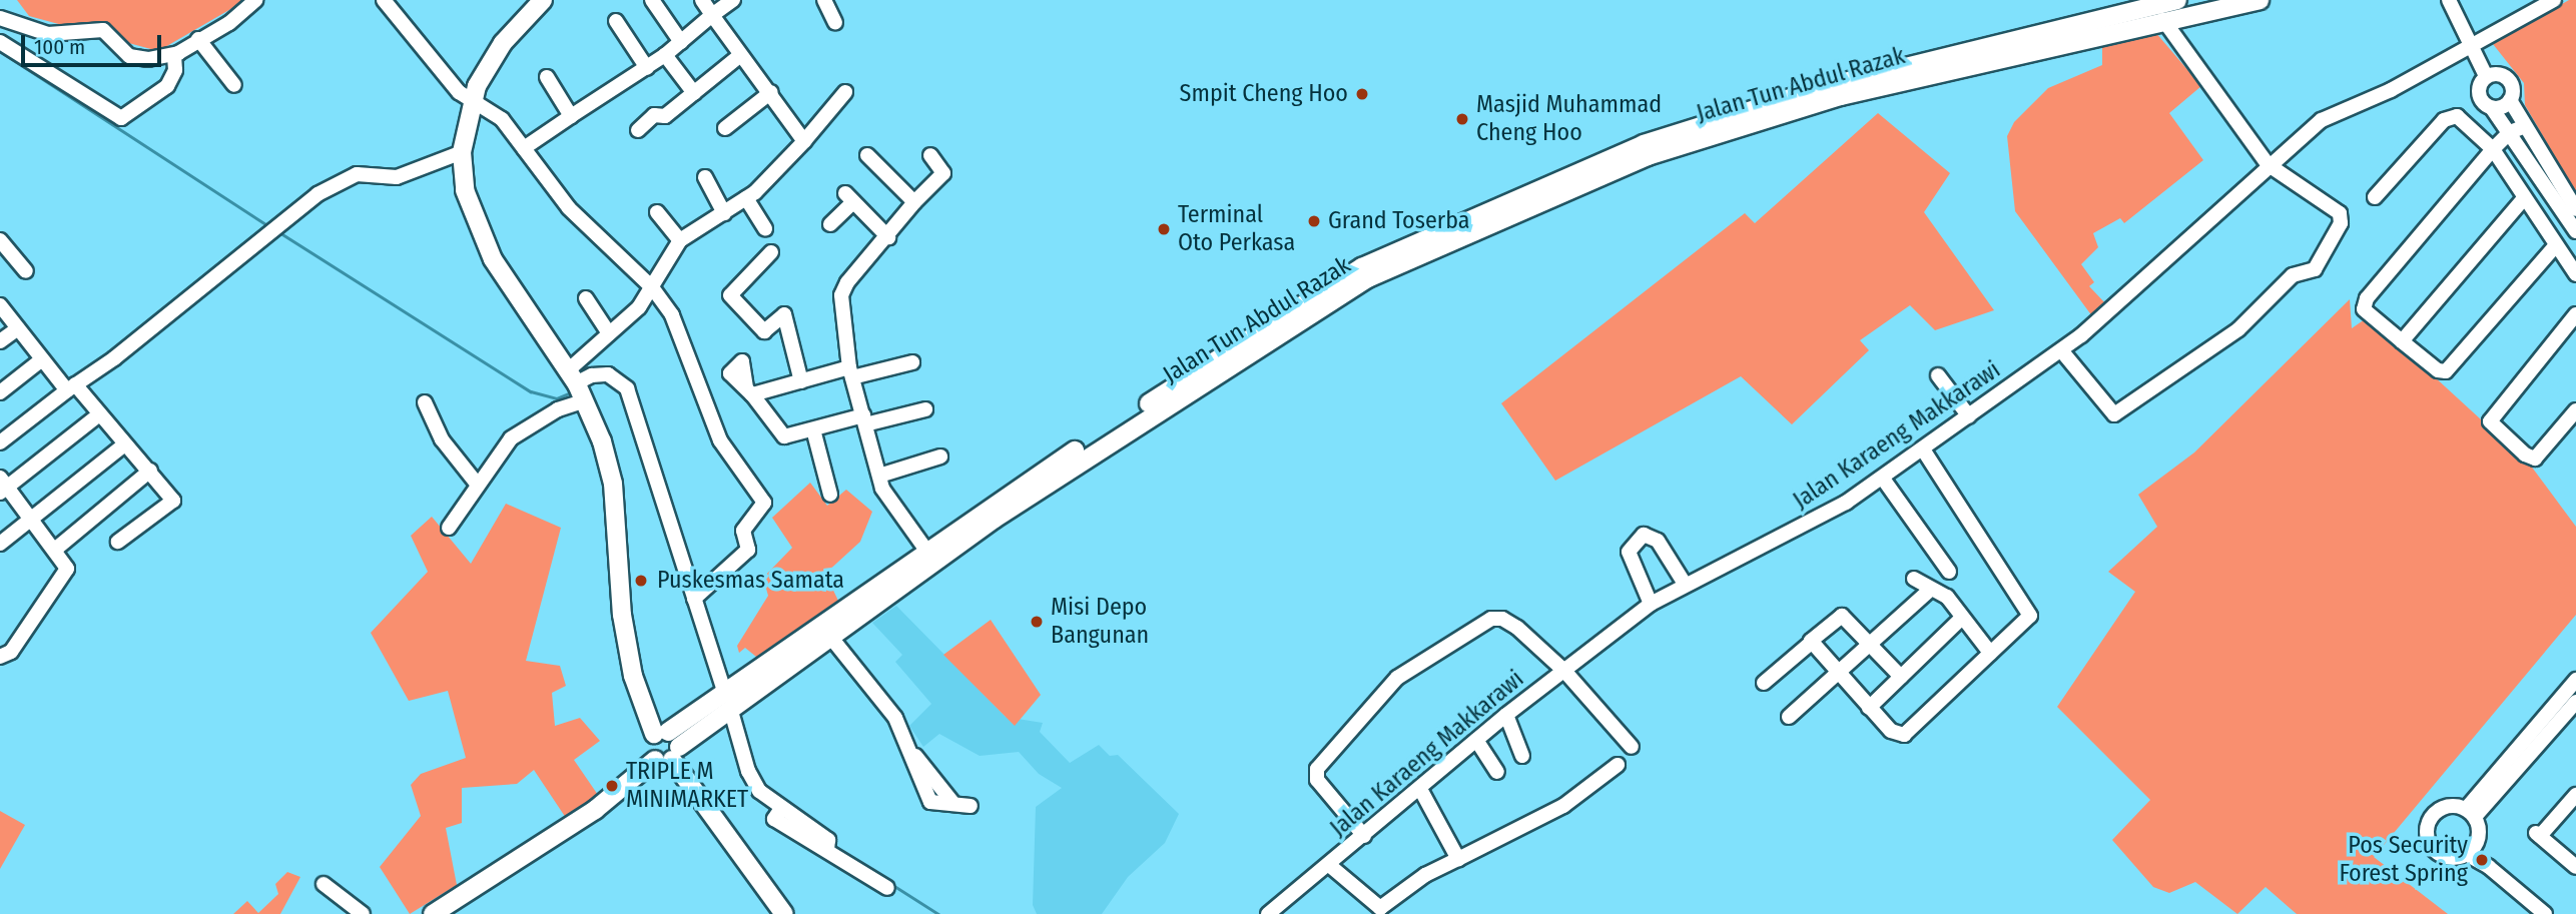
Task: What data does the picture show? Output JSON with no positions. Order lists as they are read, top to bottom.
{
  "streets": {
    "main road": ["Jalan Tun Abdul Razak"],
    "street": ["Jalan Karaeng Makkarawi"]
  },
  "places": [
    "Smpit Cheng Hoo",
    "Masjid Muhammad Cheng Hoo",
    "Grand Toserba",
    "Terminal Oto Perkasa",
    "Puskesmas Samata",
    "Misi Depo Bangunan",
    "TRIPLE M MINIMARKET",
    "Pos Security Forest Spring"
  ],
  "scale_bar": "100 m"
}
